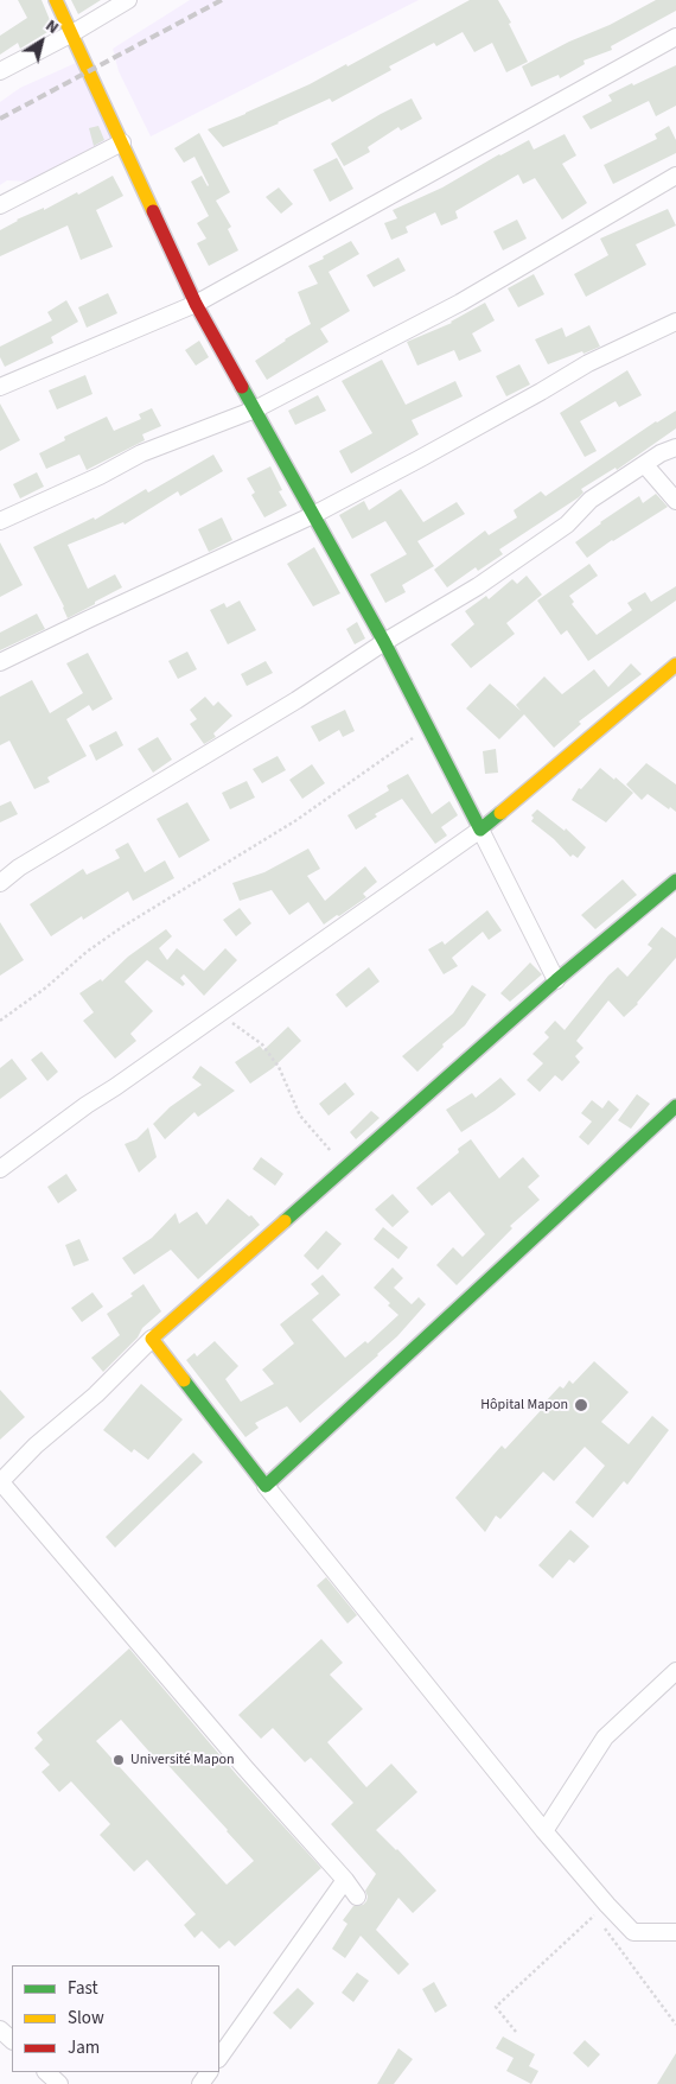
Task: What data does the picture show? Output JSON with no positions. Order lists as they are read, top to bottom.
{
  "places": ["Hôpital Mapon", "Université Mapon"],
  "legend": ["Fast", "Slow", "Jam"],
  "north": "top right"
}
